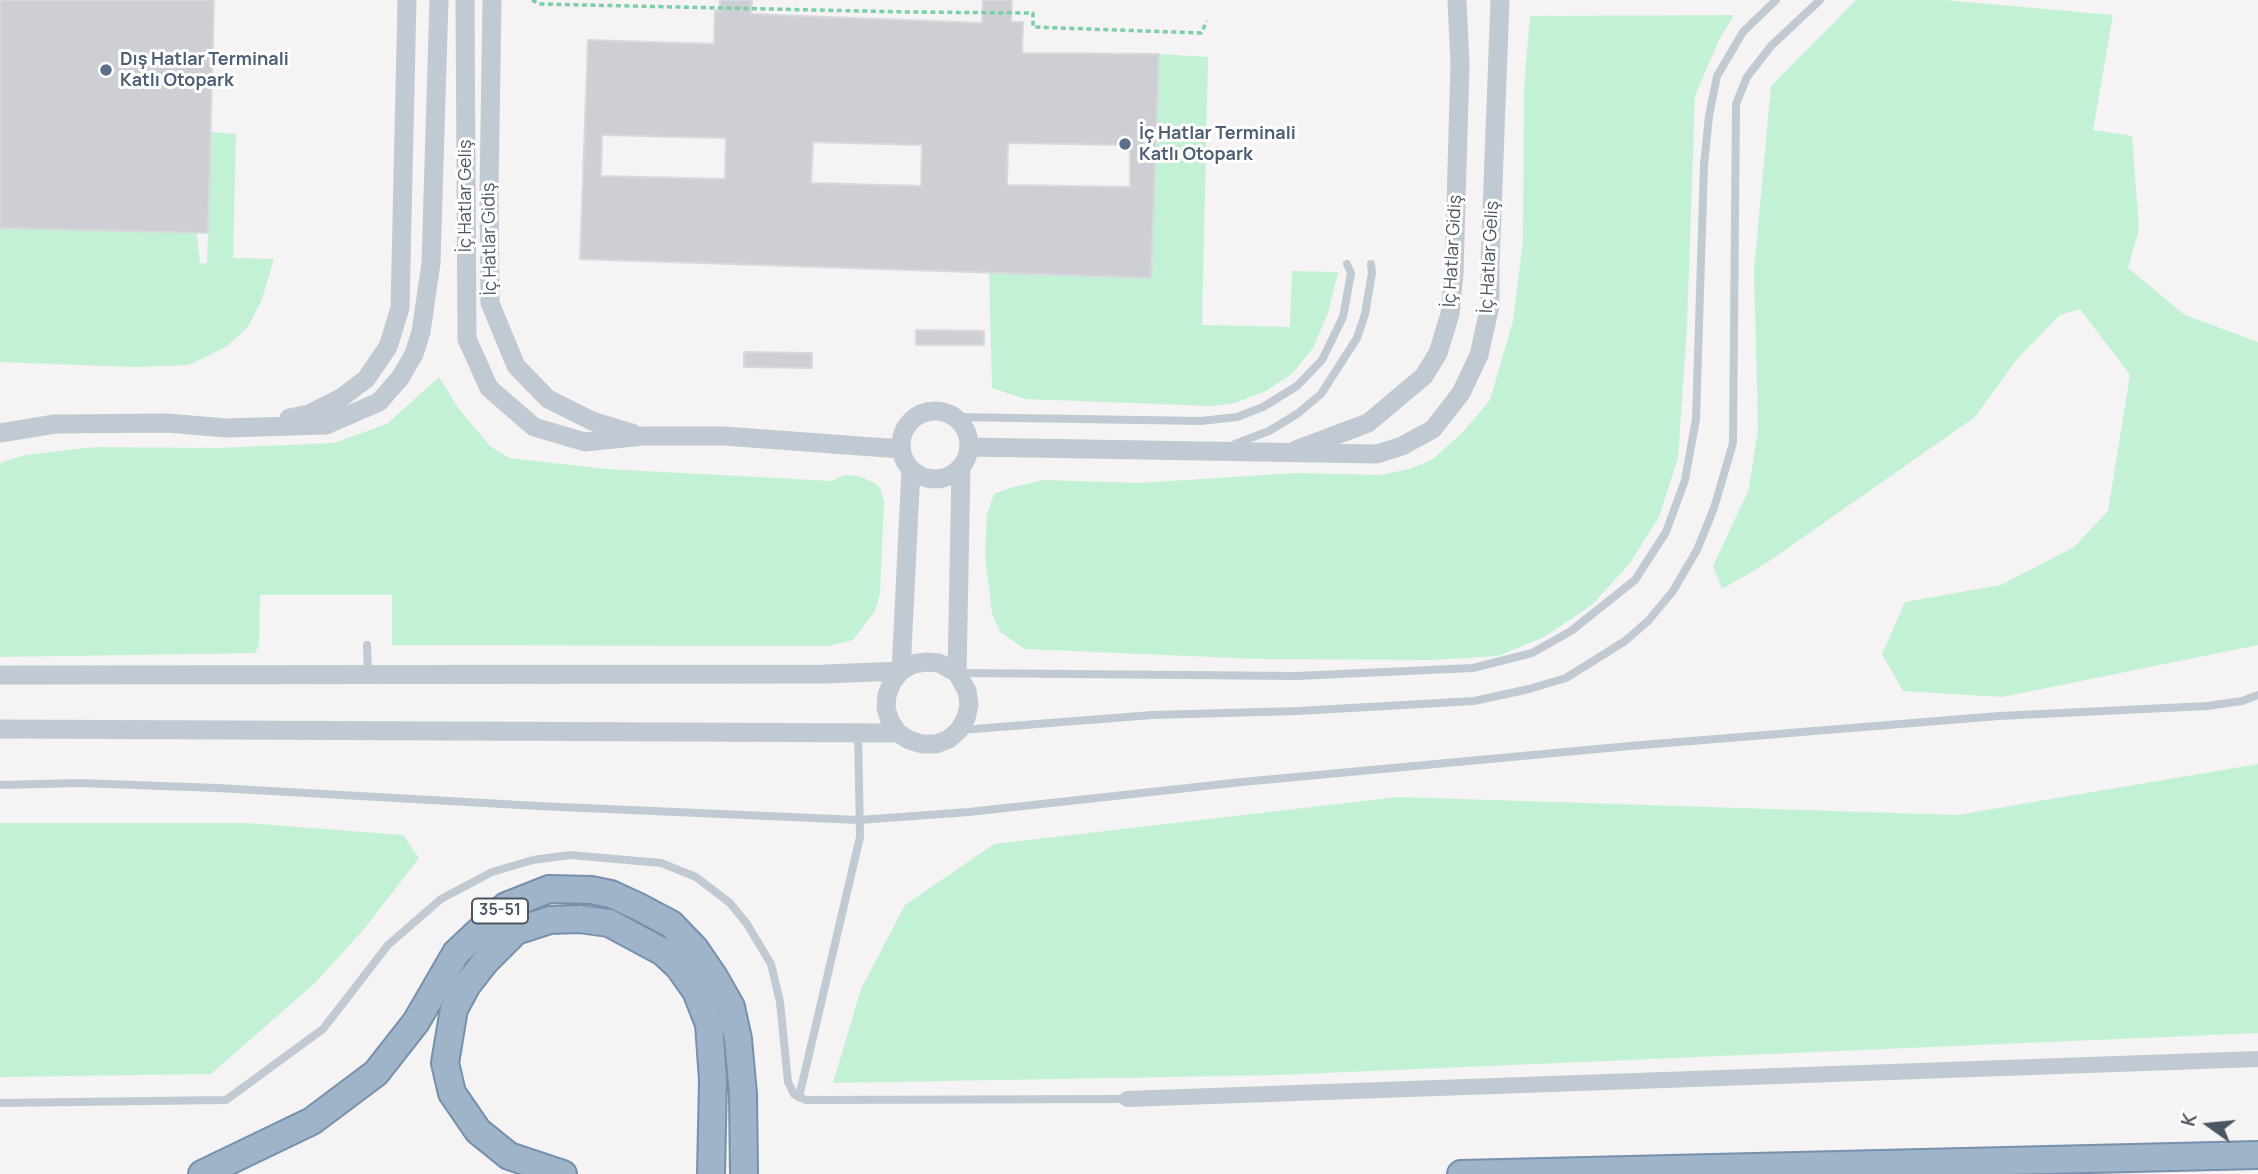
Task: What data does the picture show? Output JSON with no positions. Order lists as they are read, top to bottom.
{
  "streets": {
    "highway": ["35-51"],
    "street": ["İç Hatlar Geliş", "İç Hatlar Gidiş"]
  },
  "crossings": [
    ["İç Hatlar Geliş", "İç Hatlar Gidiş"]
  ],
  "places": ["Dış Hatlar Terminali Katlı Otopark", "İç Hatlar Terminali Katlı Otopark"],
  "north": "left"
}
